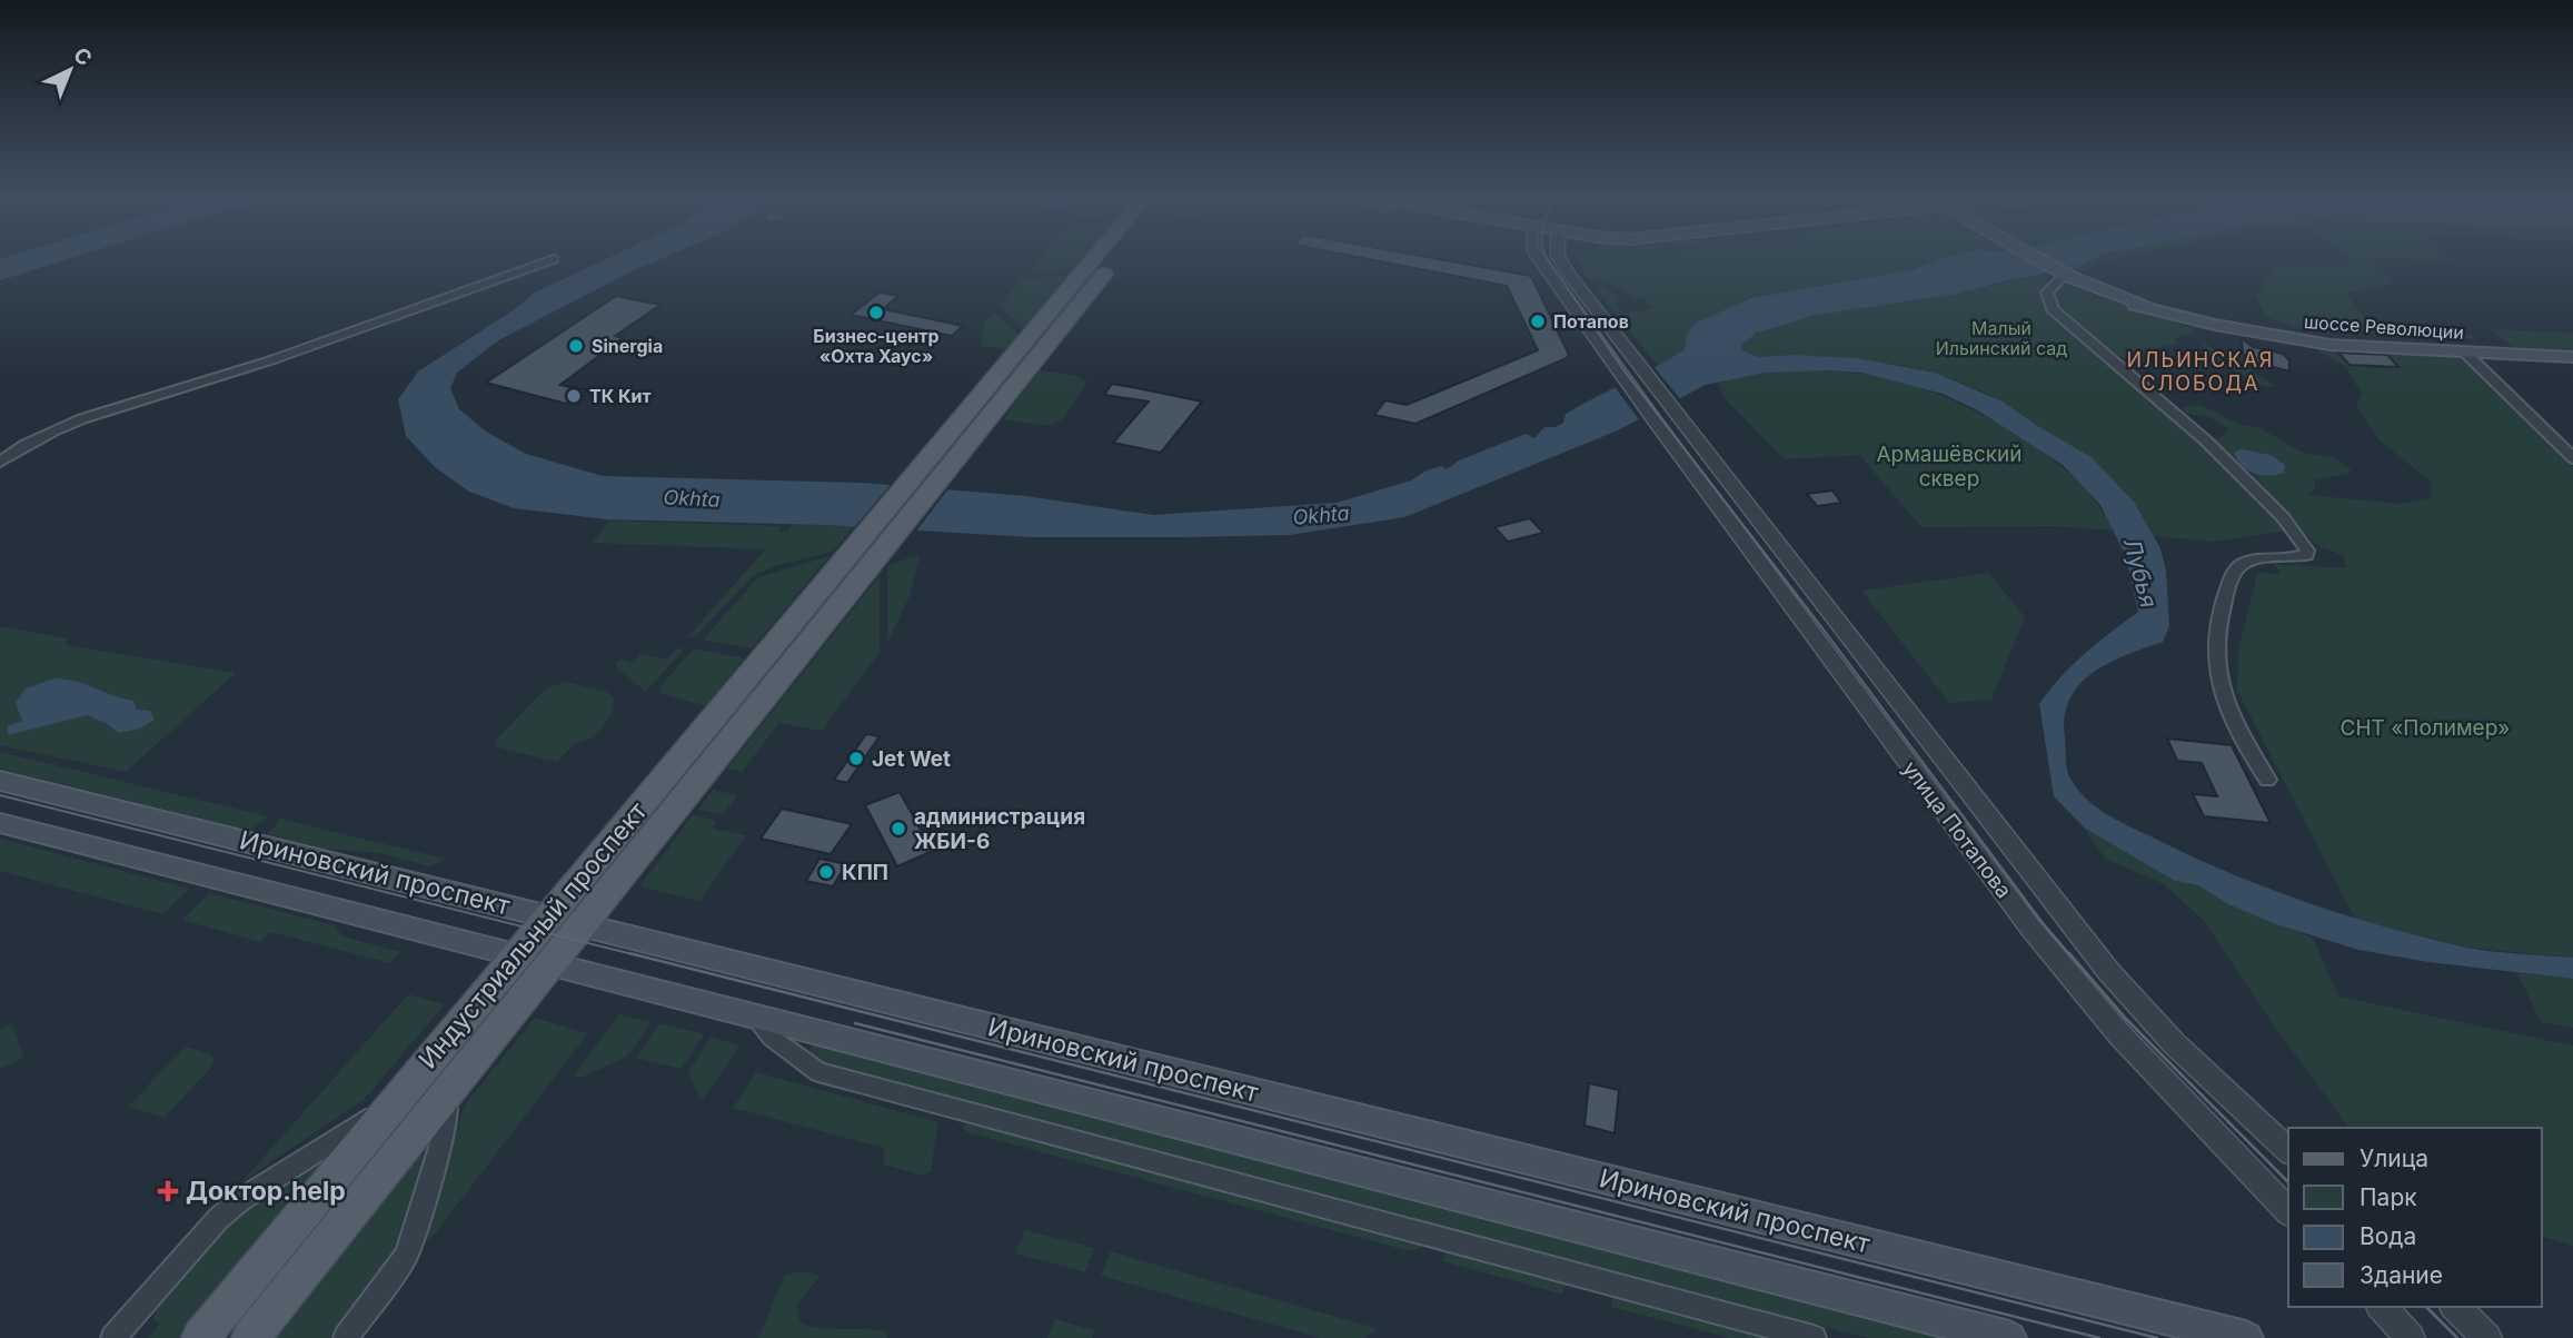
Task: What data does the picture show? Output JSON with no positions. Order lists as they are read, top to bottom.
{
  "streets": {
    "main road": ["шоссе Революции", "Ириновский проспект", "Индустриальный проспект"],
    "street": ["улица Потапова"]
  },
  "crossings": [
    ["Ириновский проспект", "Индустриальный проспект"]
  ],
  "districts": ["ИЛЬИНСКАЯ СЛОБОДА"],
  "water": ["Okhta", "Лубья"],
  "parks": ["Малый Ильинский сад", "Армашёвский сквер", "СНТ «Полимер»"],
  "places": {
    "other": [
      "Бизнес-центр «Охта Хаус»",
      "Потапов",
      "Sinergia",
      "ТК Кит",
      "Jet Wet",
      "администрация ЖБИ-6",
      "КПП"
    ],
    "health": ["Доктор.help"]
  },
  "legend": [
    "Улица",
    "Парк",
    "Вода",
    "Здание"
  ],
  "north": "top right"
}
